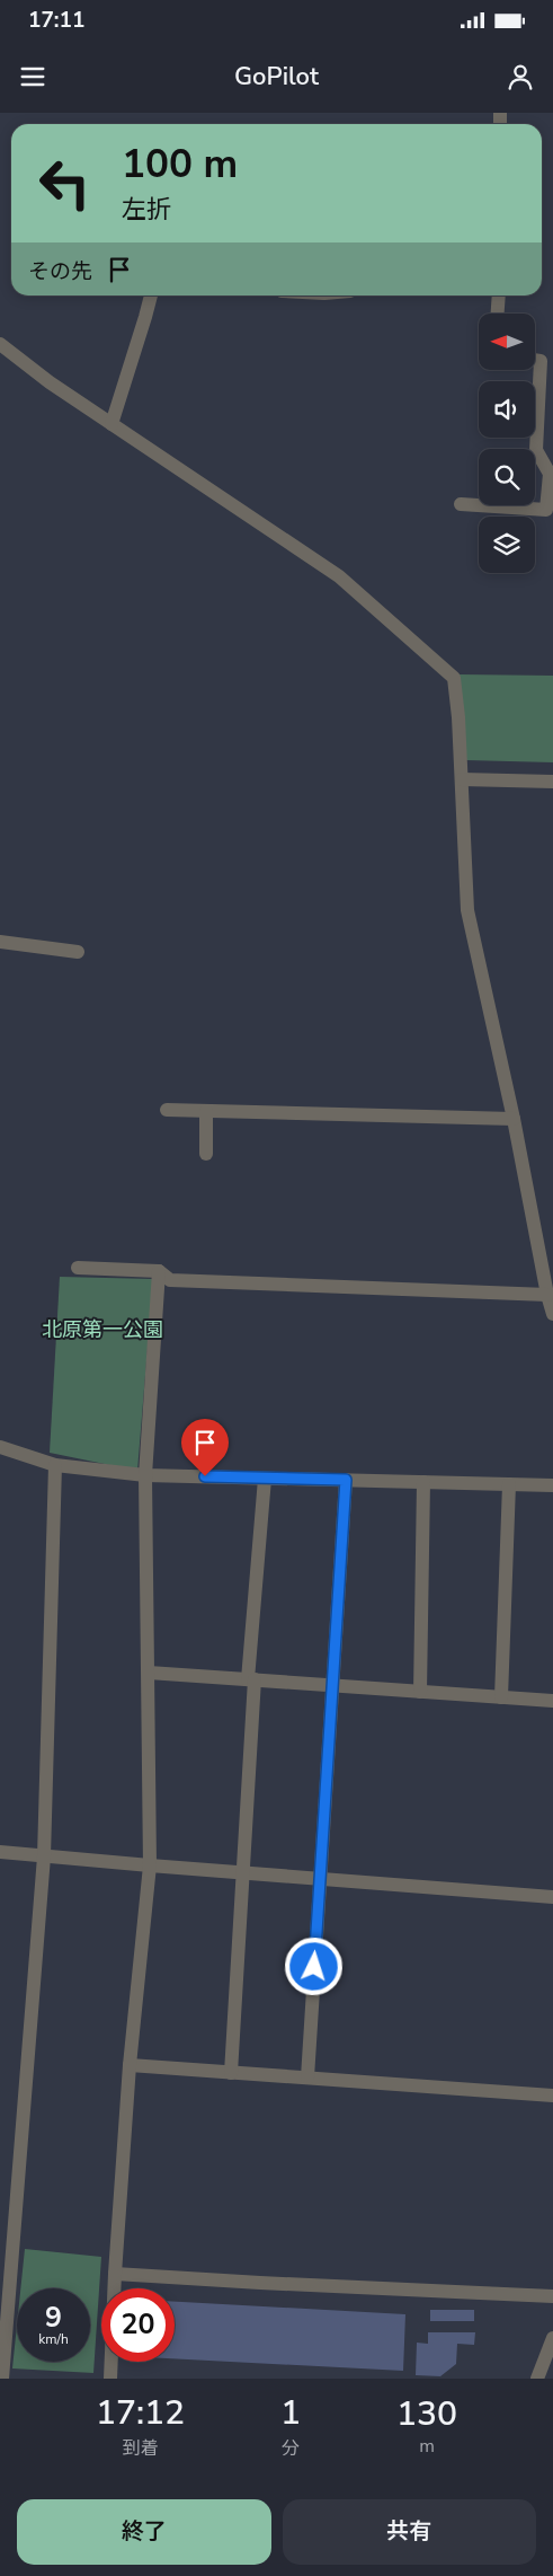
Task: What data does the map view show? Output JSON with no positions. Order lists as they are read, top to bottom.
{
  "parks": ["北原第一公園"],
  "north": "left",
  "page": {
    "status": "17:11",
    "header": "GoPilot",
    "turn": ["100 m", "左折"],
    "then": "その先",
    "speed": "9 km/h",
    "limit": "20",
    "eta": [
      "17:12",
      "到着",
      "1",
      "分",
      "130",
      "m"
    ],
    "buttons": ["終了", "共有"]
  }
}
